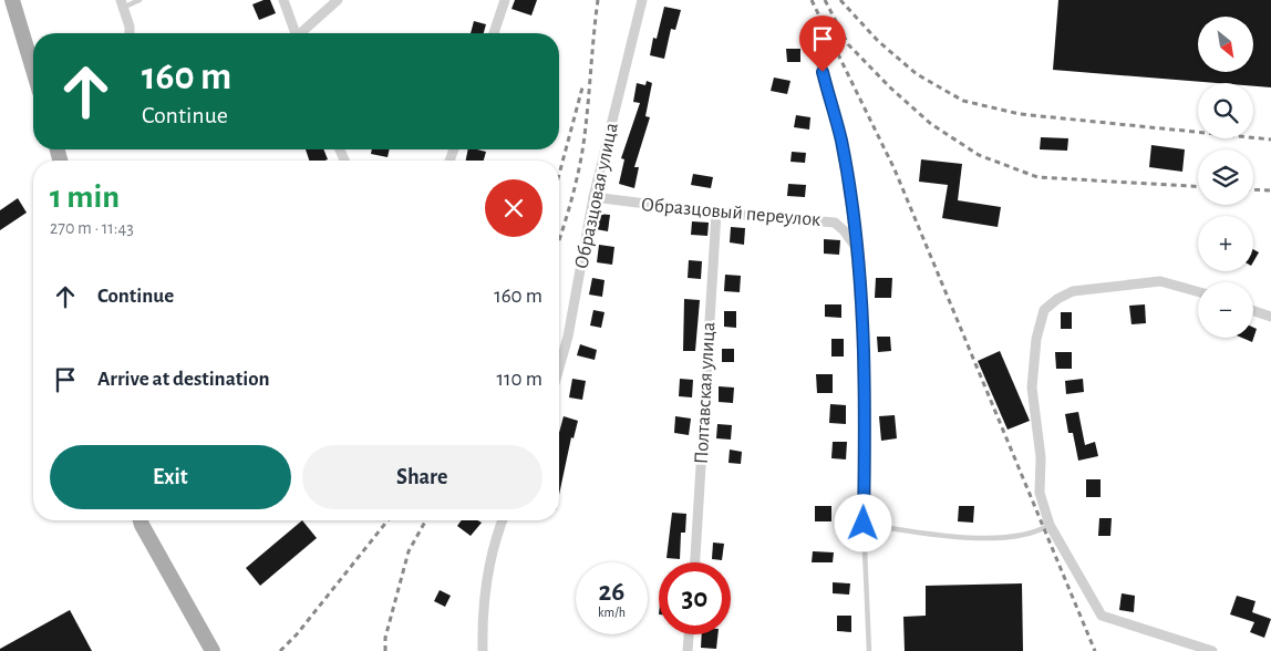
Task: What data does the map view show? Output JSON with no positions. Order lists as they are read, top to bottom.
{
  "streets": {
    "street": ["Образцовая улица", "Образцовый переулок", "Полтавская улица"]
  },
  "crossings": [
    ["Образцовая улица", "Образцовый переулок"],
    ["Образцовый переулок", "Полтавская улица"]
  ],
  "north": "bottom right",
  "page": {
    "map_buttons": ["+", "−"],
    "turn": ["160 m", "Continue"],
    "heading": ["1 min", "270 m · 11:43"],
    "list": [
      {
        "name": "Continue",
        "value": "160 m"
      },
      {
        "name": "Arrive at destination",
        "value": "110 m"
      }
    ],
    "buttons": ["Exit", "Share"],
    "speed": "26 km/h",
    "limit": "30"
  }
}
